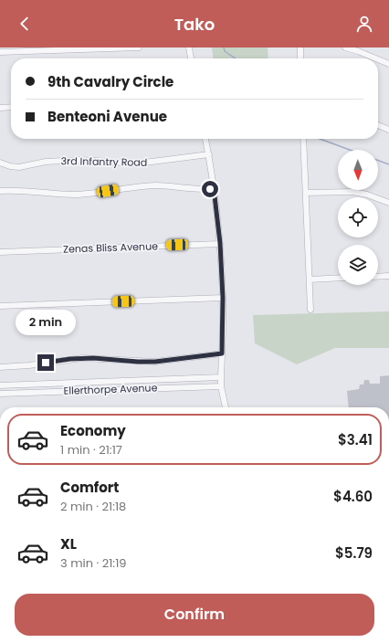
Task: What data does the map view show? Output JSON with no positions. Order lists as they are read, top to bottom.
{
  "streets": {
    "street": ["3rd Infantry Road", "Zenas Bliss Avenue", "Ellerthorpe Avenue"]
  },
  "north": "bottom",
  "page": {
    "header": "Tako",
    "banner": ["9th Cavalry Circle", "Benteoni Avenue"],
    "bubble": "2 min",
    "list": [
      {
        "name": "Economy",
        "note": "1 min · 21:17",
        "value": "$3.41"
      },
      {
        "name": "Comfort",
        "note": "2 min · 21:18",
        "value": "$4.60"
      },
      {
        "name": "XL",
        "note": "3 min · 21:19",
        "value": "$5.79"
      }
    ],
    "buttons": "Confirm"
  }
}
